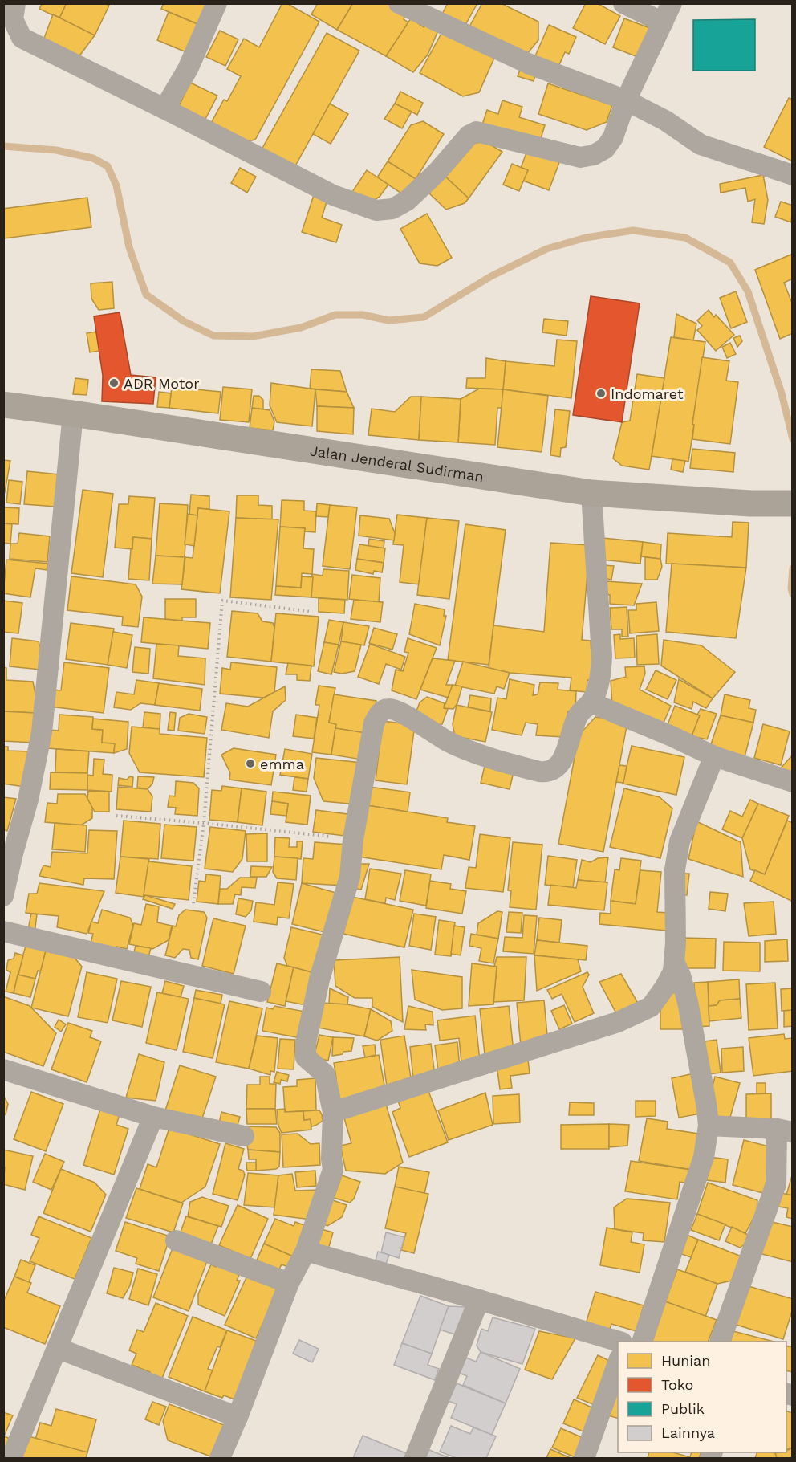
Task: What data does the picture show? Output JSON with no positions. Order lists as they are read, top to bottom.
{
  "streets": {
    "highway": ["Jalan Jenderal Sudirman"]
  },
  "places": ["ADR Motor", "Indomaret", "emma"],
  "legend": [
    "Hunian",
    "Toko",
    "Publik",
    "Lainnya"
  ]
}
